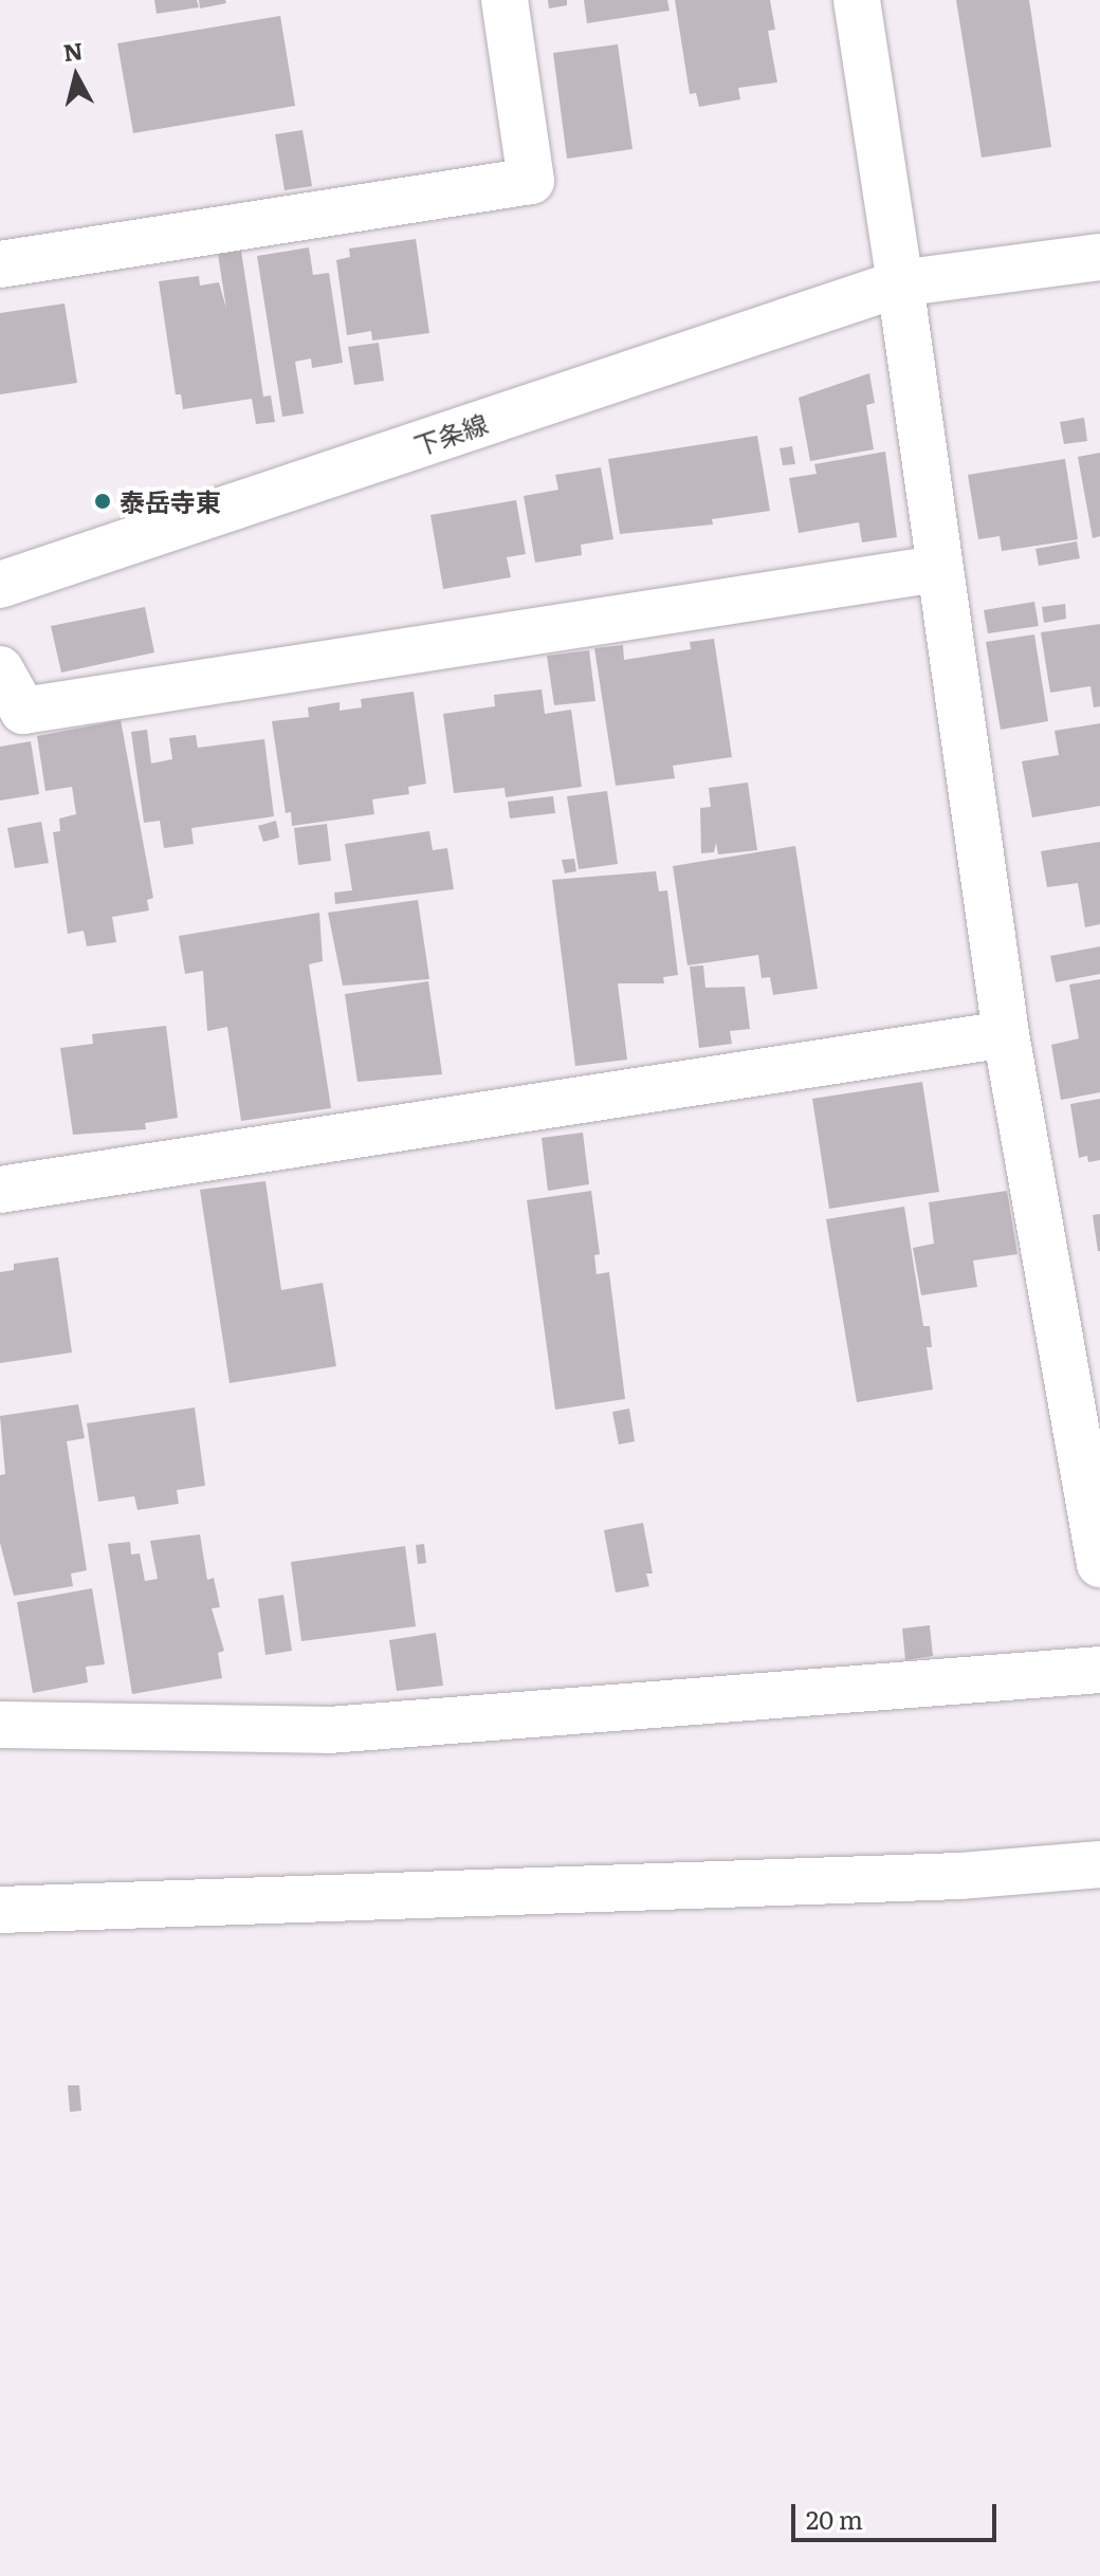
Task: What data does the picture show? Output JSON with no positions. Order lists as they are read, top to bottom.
{
  "streets": {
    "street": ["下条線"]
  },
  "places": ["泰岳寺東"],
  "scale_bar": "20 m",
  "north": "top"
}
